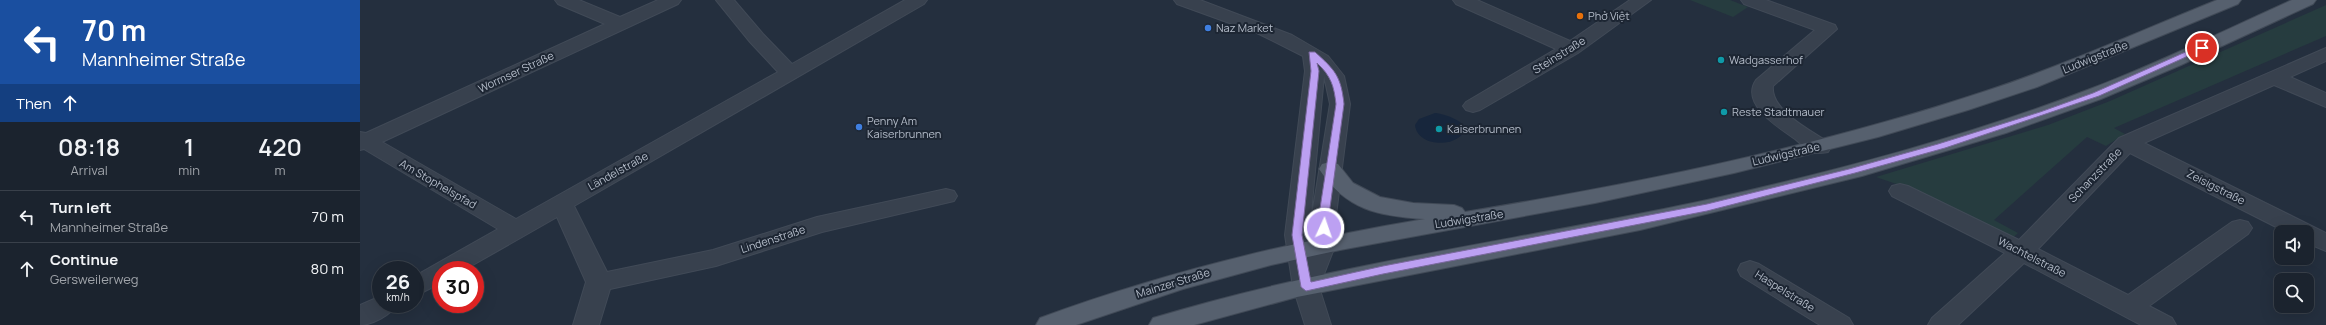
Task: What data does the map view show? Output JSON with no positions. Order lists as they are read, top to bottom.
{
  "streets": {
    "main road": ["Ludwigstraße", "Mainzer Straße"],
    "street": [
      "Steinstraße",
      "Wormser Straße",
      "Ländelstraße",
      "Schanzstraße",
      "Am Stophelspfad",
      "Zeisigstraße",
      "Lindenstraße",
      "Wachtelstraße",
      "Haspelstraße"
    ]
  },
  "crossings": [
    ["Ludwigstraße", "Mainzer Straße"],
    ["Wormser Straße", "Am Stophelspfad"],
    ["Ländelstraße", "Am Stophelspfad"],
    ["Schanzstraße", "Zeisigstraße"],
    ["Schanzstraße", "Wachtelstraße"]
  ],
  "places": [
    "Phở Việt",
    "Naz Market",
    "Wadgasserhof",
    "Reste Stadtmauer",
    "Penny Am Kaiserbrunnen",
    "Kaiserbrunnen"
  ],
  "page": {
    "turn": ["70 m", "Mannheimer Straße"],
    "then": "Then",
    "eta": [
      "08:18",
      "Arrival",
      "1",
      "min",
      "420",
      "m"
    ],
    "list": [
      {
        "name": "Turn left",
        "note": "Mannheimer Straße",
        "value": "70 m"
      },
      {
        "name": "Continue",
        "note": "Gersweilerweg",
        "value": "80 m"
      }
    ],
    "speed": "26 km/h",
    "limit": "30"
  }
}
